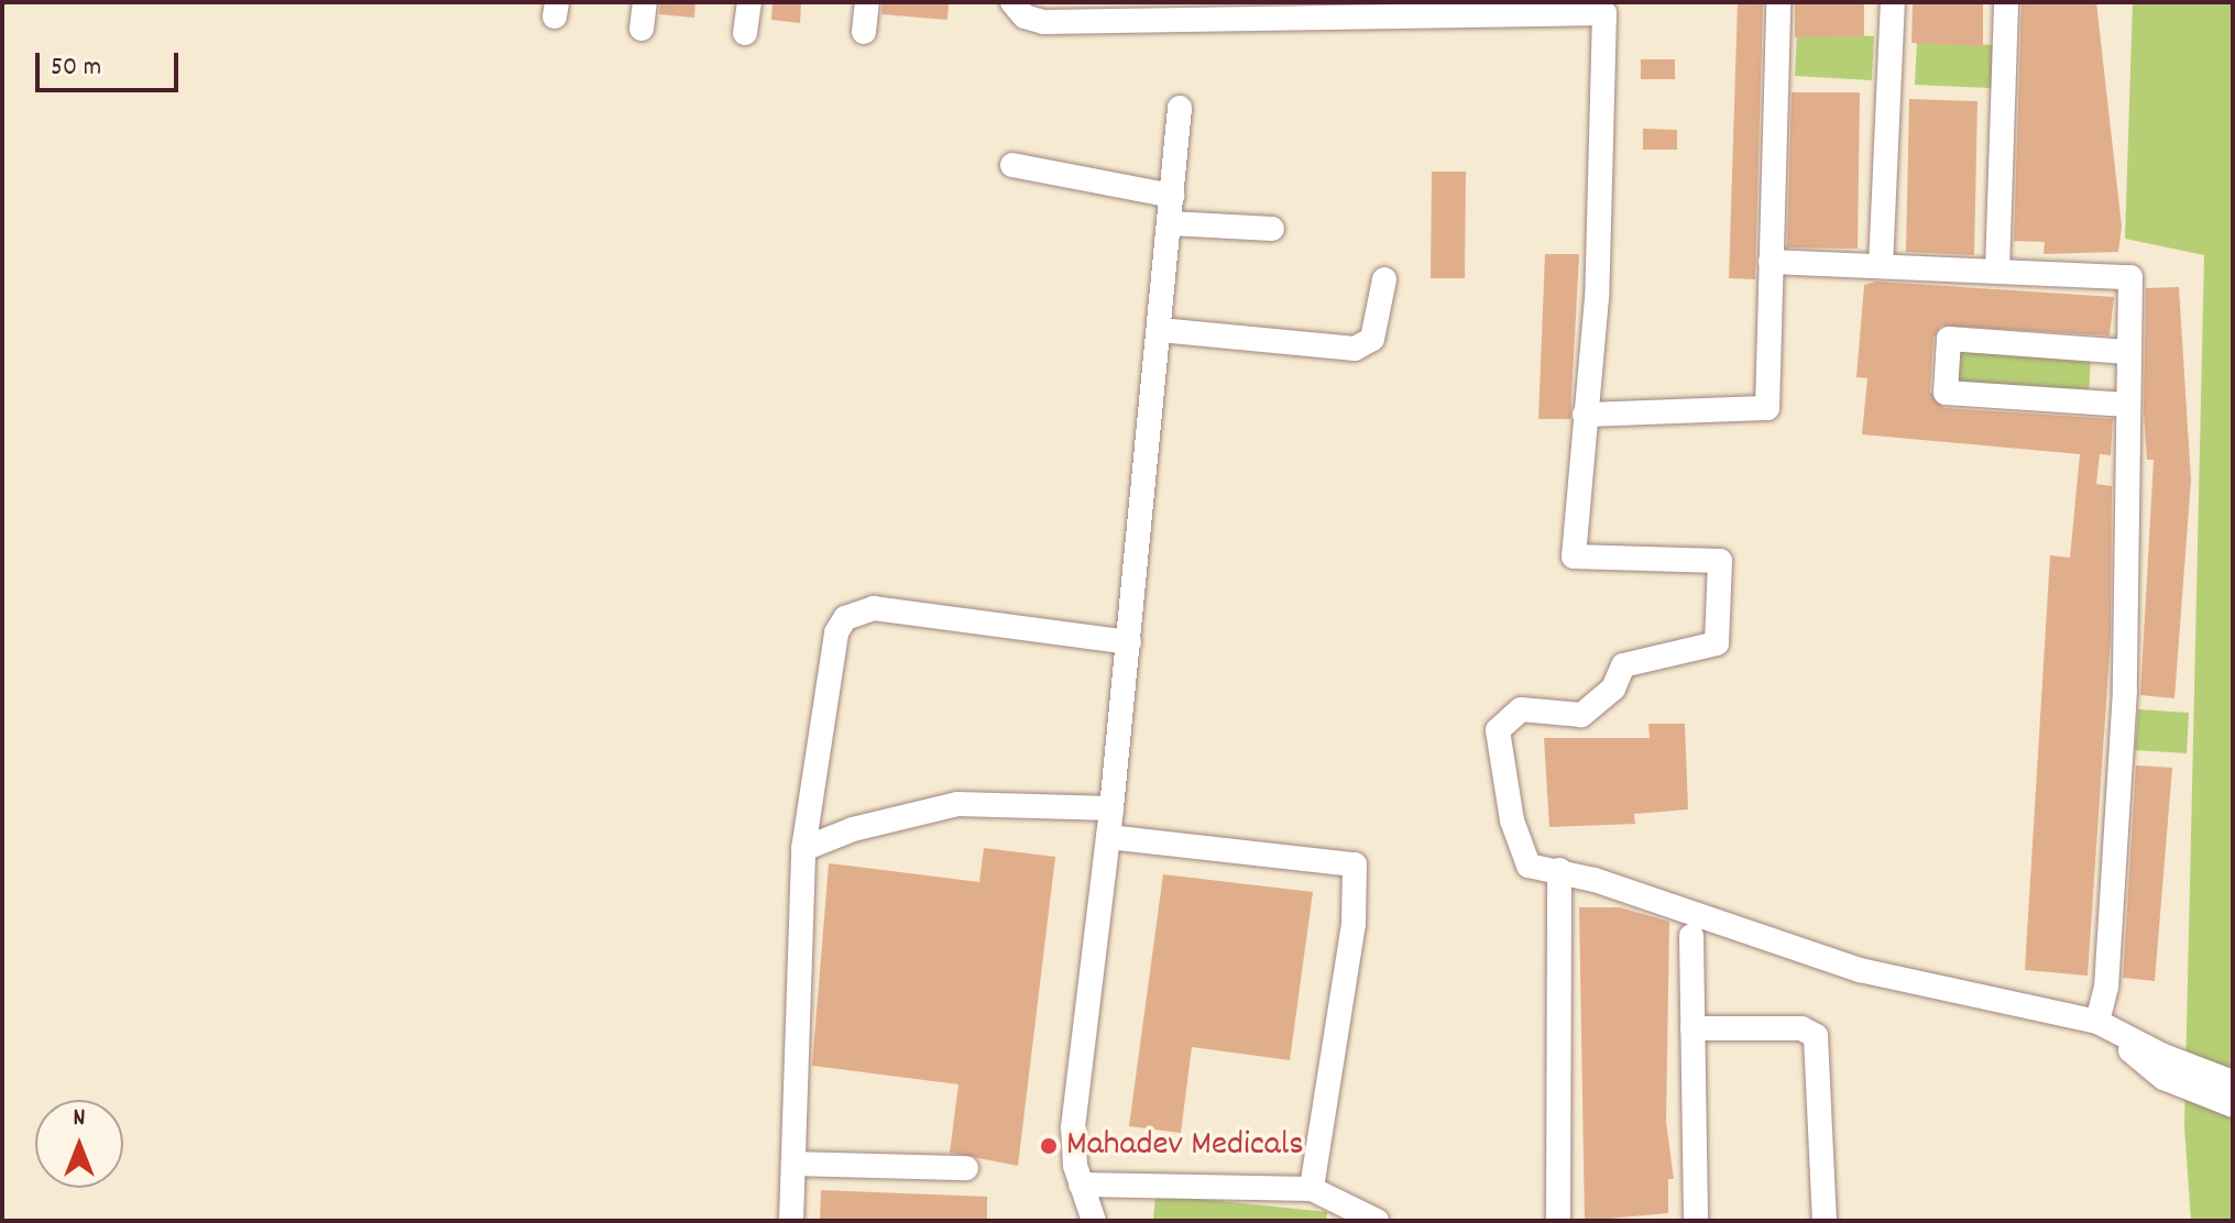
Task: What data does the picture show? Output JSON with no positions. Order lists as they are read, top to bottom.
{
  "places": ["Mahadev Medicals"],
  "scale_bar": "50 m",
  "north": "top"
}
